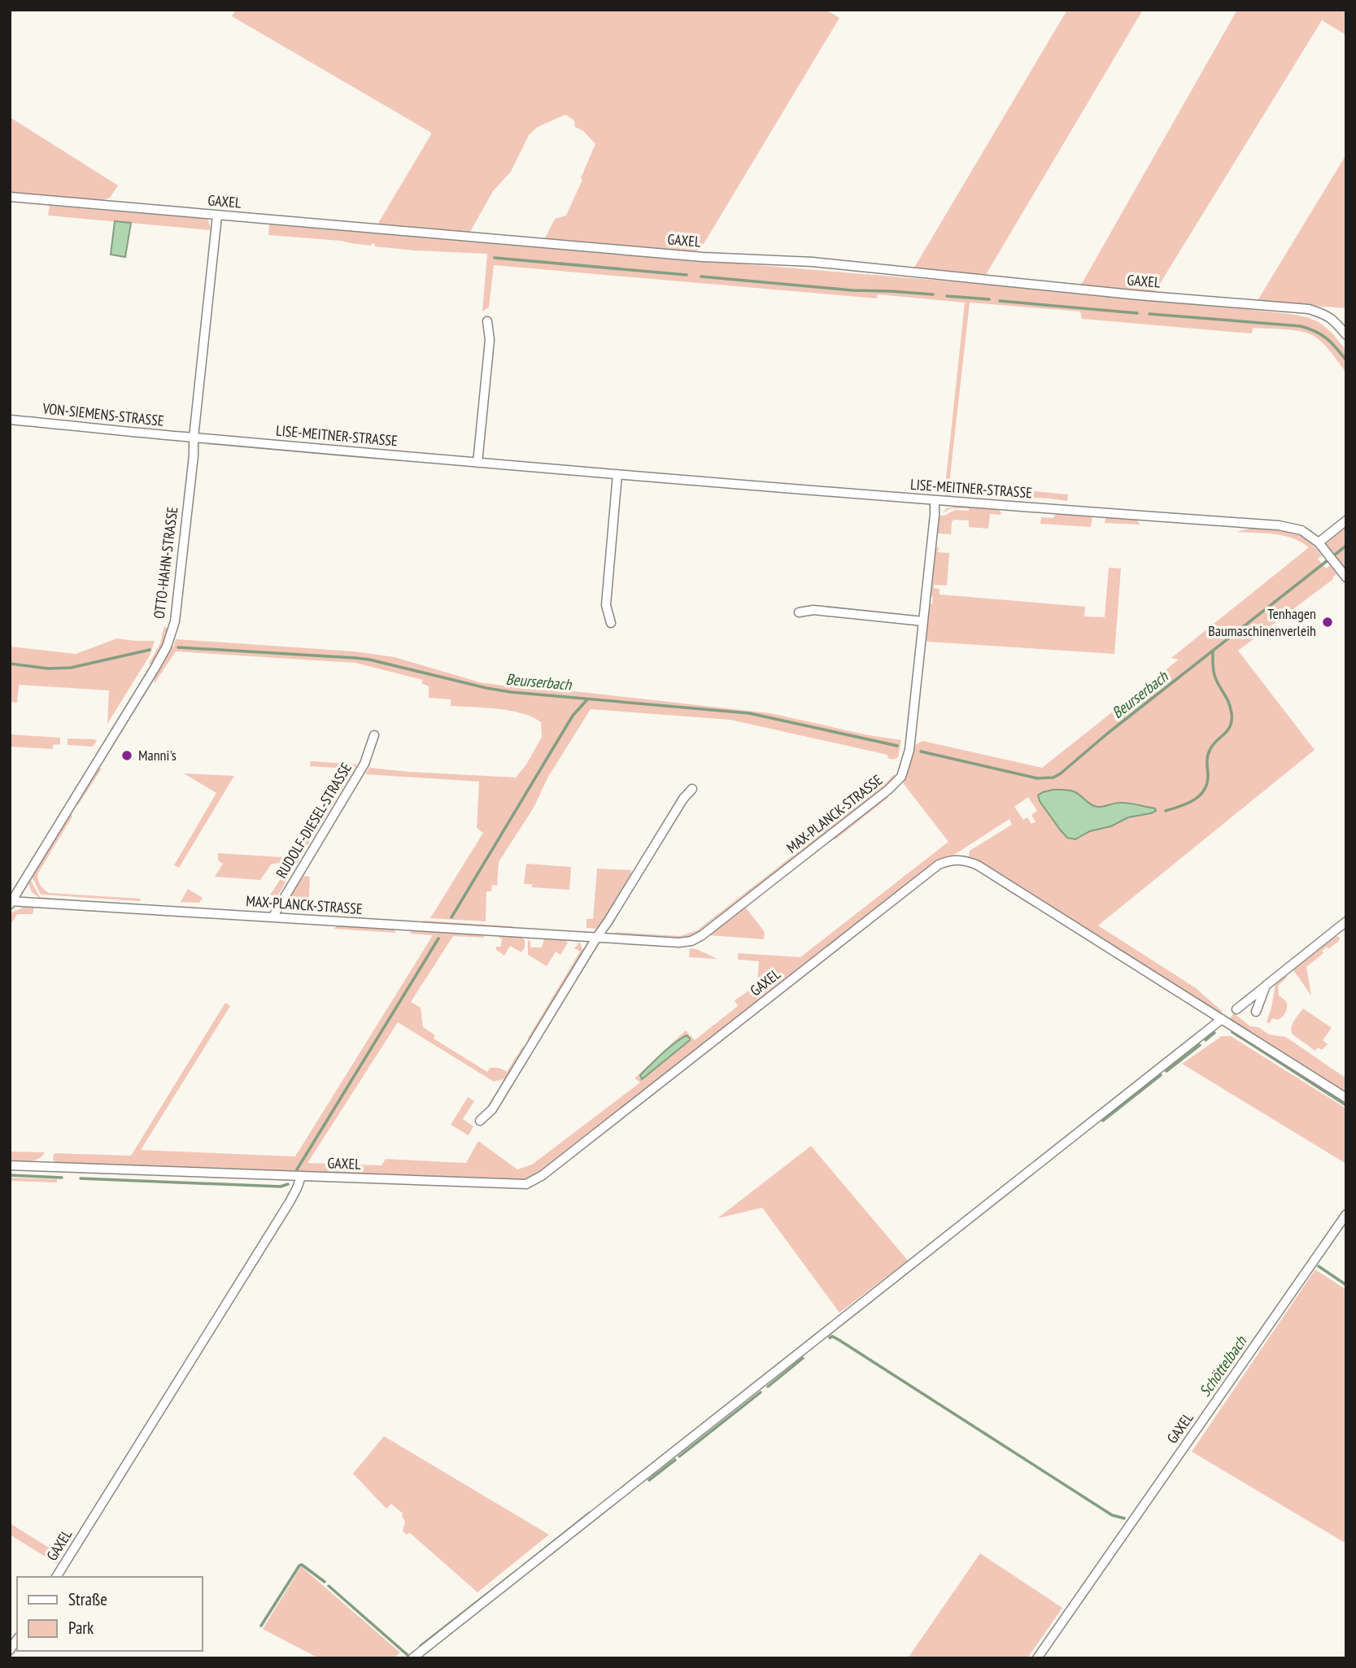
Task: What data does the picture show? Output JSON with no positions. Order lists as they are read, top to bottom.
{
  "streets": {
    "street": [
      "GAXEL",
      "VON-SIEMENS-STRASSE",
      "LISE-MEITNER-STRASSE",
      "OTTO-HAHN-STRASSE",
      "MAX-PLANCK-STRASSE",
      "RUDOLF-DIESEL-STRASSE"
    ]
  },
  "crossings": [
    ["GAXEL", "OTTO-HAHN-STRASSE"],
    ["VON-SIEMENS-STRASSE", "LISE-MEITNER-STRASSE"],
    ["VON-SIEMENS-STRASSE", "OTTO-HAHN-STRASSE"],
    ["LISE-MEITNER-STRASSE", "OTTO-HAHN-STRASSE"],
    ["LISE-MEITNER-STRASSE", "MAX-PLANCK-STRASSE"],
    ["OTTO-HAHN-STRASSE", "MAX-PLANCK-STRASSE"],
    ["MAX-PLANCK-STRASSE", "RUDOLF-DIESEL-STRASSE"]
  ],
  "water": ["Beurserbach", "Schöttelbach"],
  "places": ["Tenhagen Baumaschinenverleih", "Manni's"],
  "legend": ["Straße", "Park"]
}
